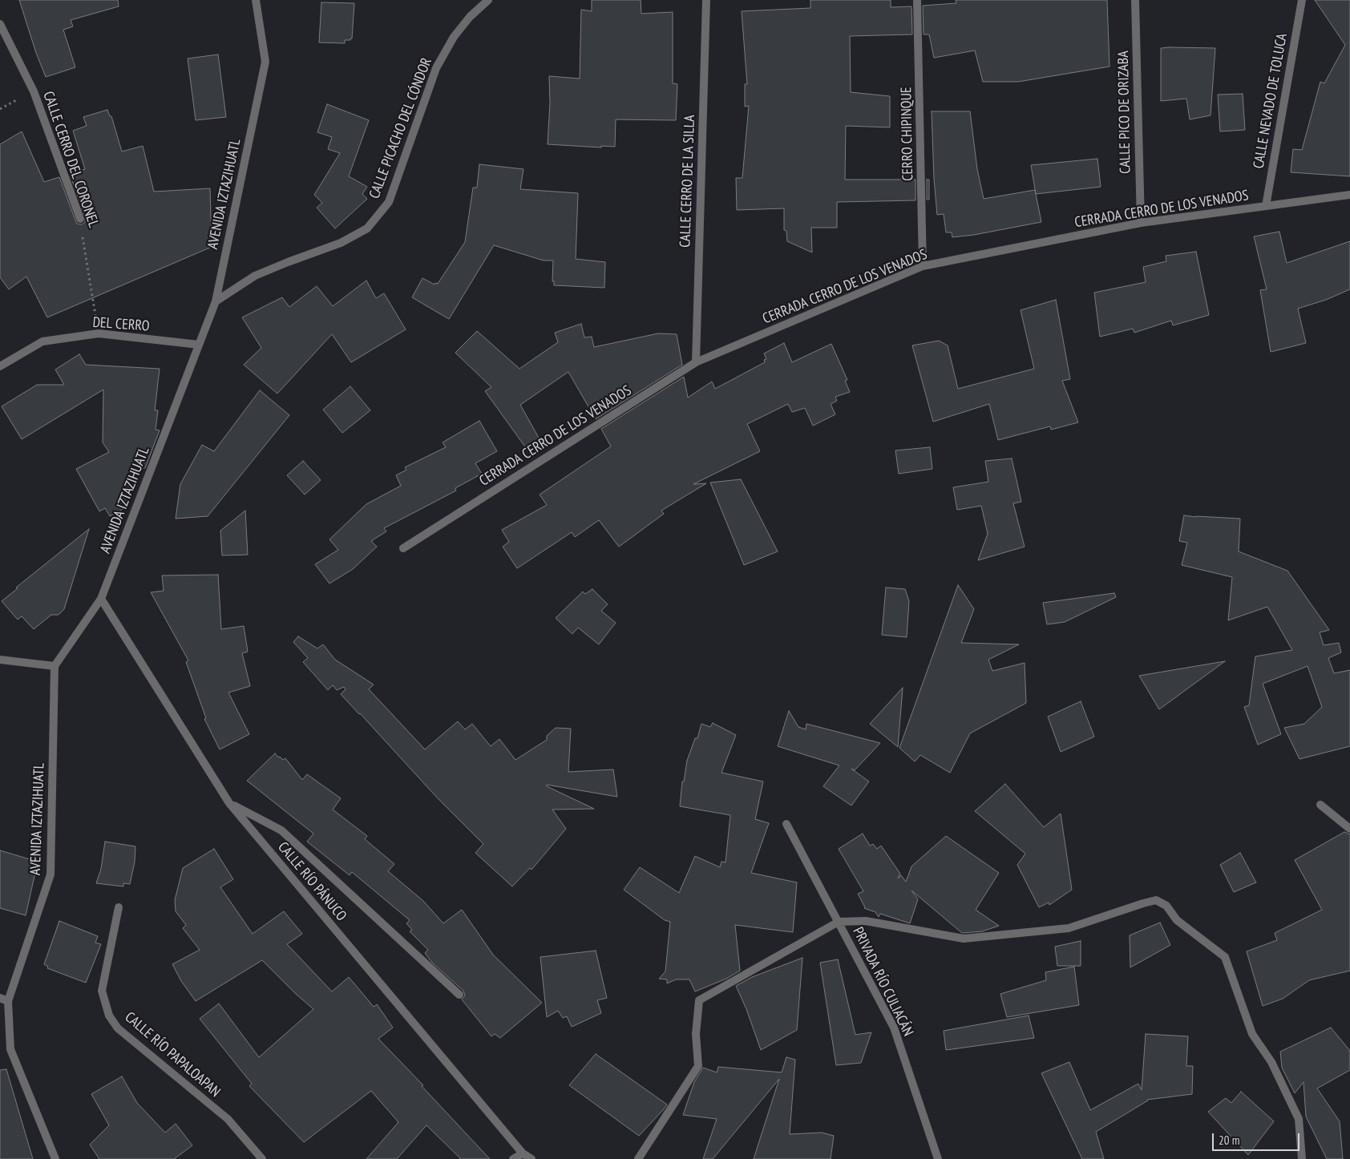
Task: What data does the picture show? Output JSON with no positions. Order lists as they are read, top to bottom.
{
  "streets": {
    "street": [
      "CALLE NEVADO DE TOLUCA",
      "CALLE PICO DE ORIZABA",
      "CALLE PICACHO DEL CÓNDOR",
      "CERRO CHIPINQUE",
      "CALLE CERRO DEL CORONEL",
      "CALLE CERRO DE LA SILLA",
      "AVENIDA IZTAZIHUATL",
      "CERRADA CERRO DE LOS VENADOS",
      "DEL CERRO",
      "CALLE RÍO PÁNUCO",
      "PRIVADA RÍO CULIACÁN",
      "CALLE RÍO PAPALOAPAN"
    ]
  },
  "crossings": [
    ["CALLE NEVADO DE TOLUCA", "CERRADA CERRO DE LOS VENADOS"],
    ["CALLE PICO DE ORIZABA", "CERRADA CERRO DE LOS VENADOS"],
    ["CALLE PICACHO DEL CÓNDOR", "AVENIDA IZTAZIHUATL"],
    ["CERRO CHIPINQUE", "CERRADA CERRO DE LOS VENADOS"],
    ["CALLE CERRO DEL CORONEL", "DEL CERRO"],
    ["CALLE CERRO DE LA SILLA", "CERRADA CERRO DE LOS VENADOS"],
    ["AVENIDA IZTAZIHUATL", "DEL CERRO"],
    ["AVENIDA IZTAZIHUATL", "CALLE RÍO PÁNUCO"]
  ],
  "scale_bar": "20 m"
}
